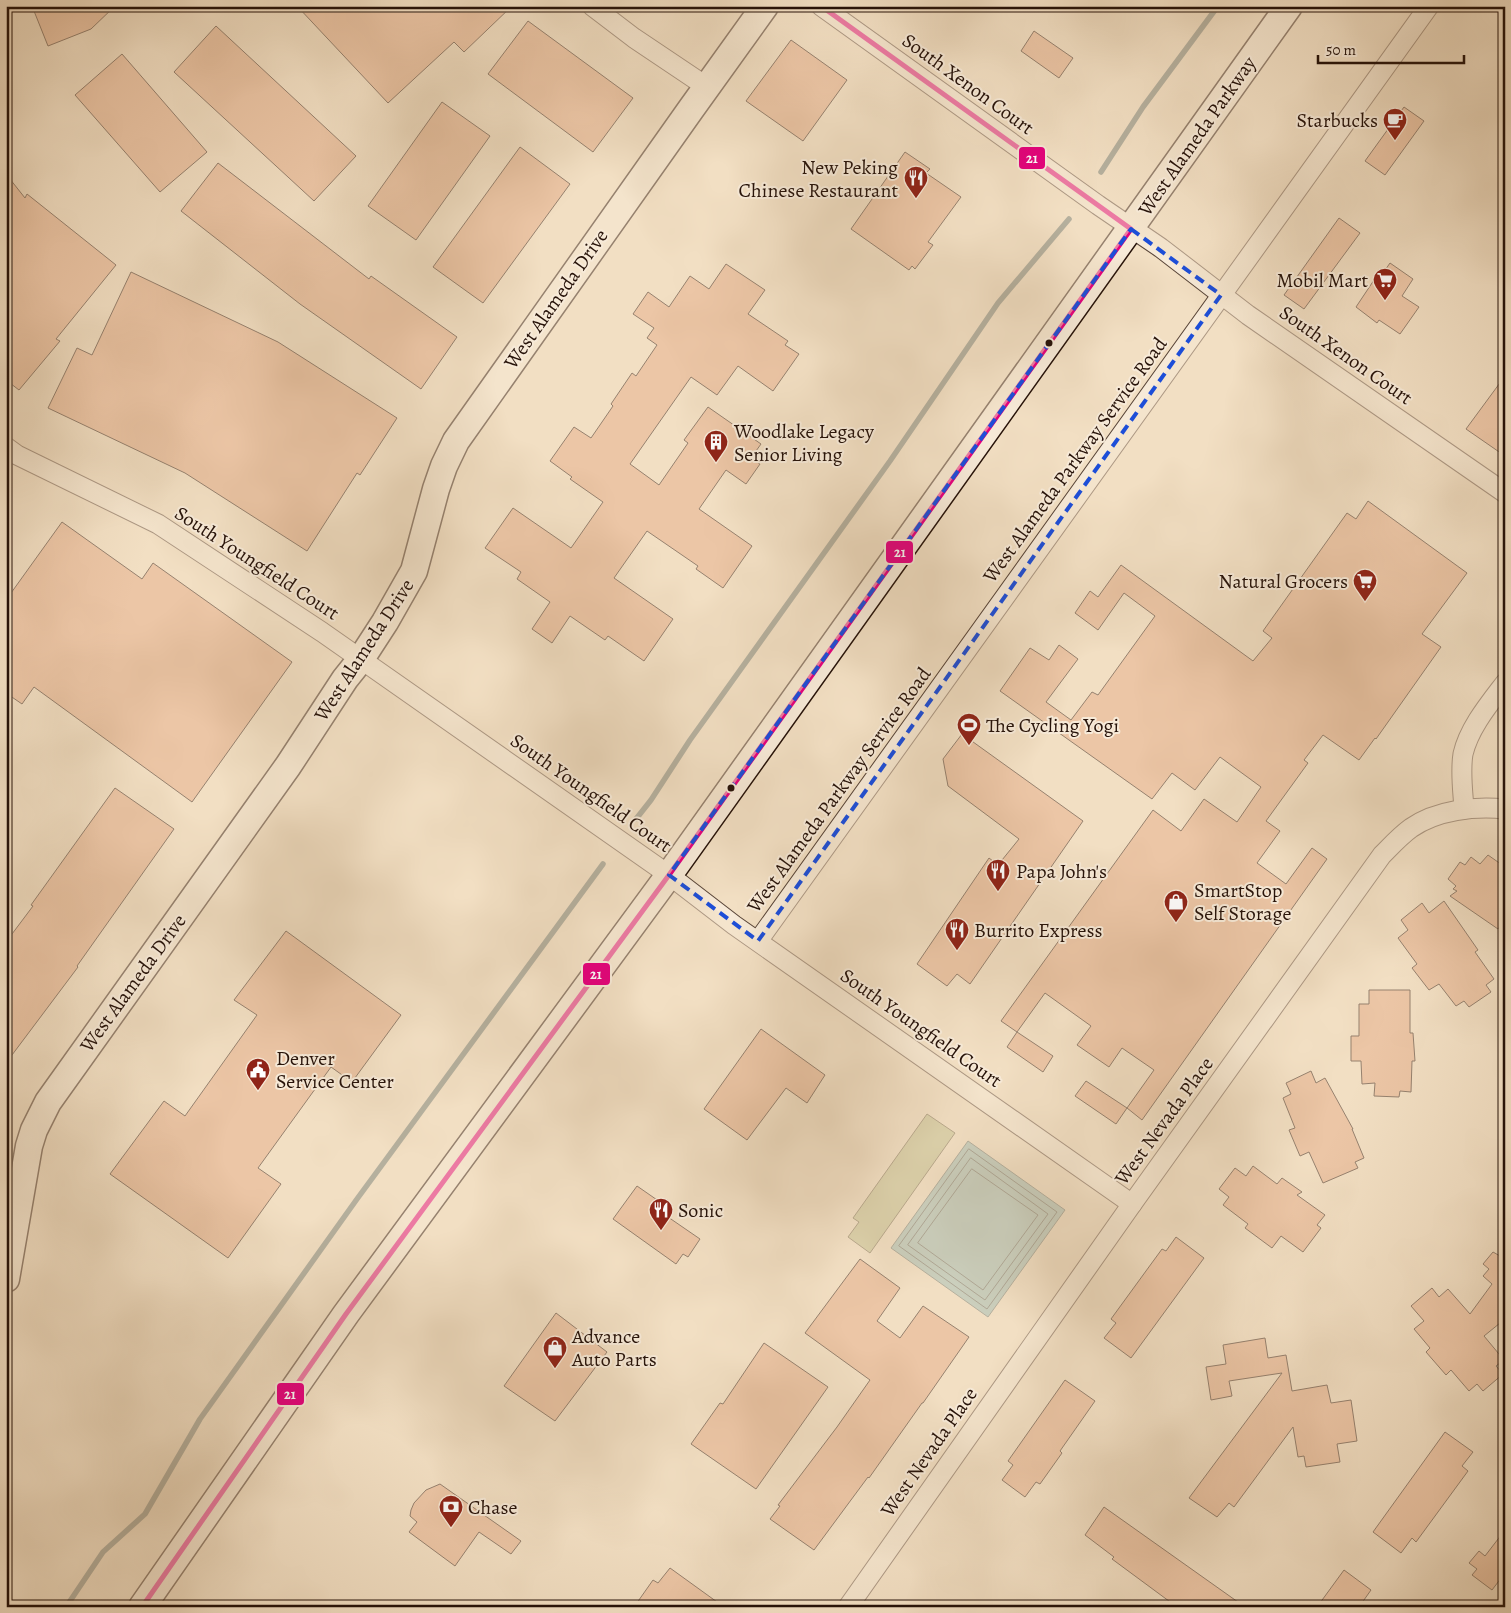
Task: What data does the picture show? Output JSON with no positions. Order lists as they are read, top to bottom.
{
  "streets": {
    "main road": ["West Alameda Parkway", "West Alameda Drive"],
    "street": [
      "South Xenon Court",
      "West Alameda Parkway Service Road",
      "South Youngfield Court",
      "West Nevada Place"
    ]
  },
  "crossings": [
    ["South Xenon Court", "West Alameda Parkway"],
    ["South Xenon Court", "West Alameda Parkway Service Road"],
    ["West Alameda Parkway", "South Youngfield Court"],
    ["West Alameda Drive", "South Youngfield Court"],
    ["West Alameda Parkway Service Road", "South Youngfield Court"],
    ["South Youngfield Court", "West Nevada Place"]
  ],
  "places": {
    "cafe": ["Starbucks"],
    "restaurant": [
      "New Peking Chinese Restaurant",
      "Papa John's",
      "Burrito Express",
      "Sonic"
    ],
    "supermarket": ["Mobil Mart", "Natural Grocers"],
    "building": ["Woodlake Legacy Senior Living"],
    "sports": ["The Cycling Yogi"],
    "shop": ["SmartStop Self Storage", "Advance Auto Parts"],
    "public building": ["Denver Service Center"],
    "bank": ["Chase"]
  },
  "lines": ["transit line 21"],
  "scale_bar": "50 m"
}
